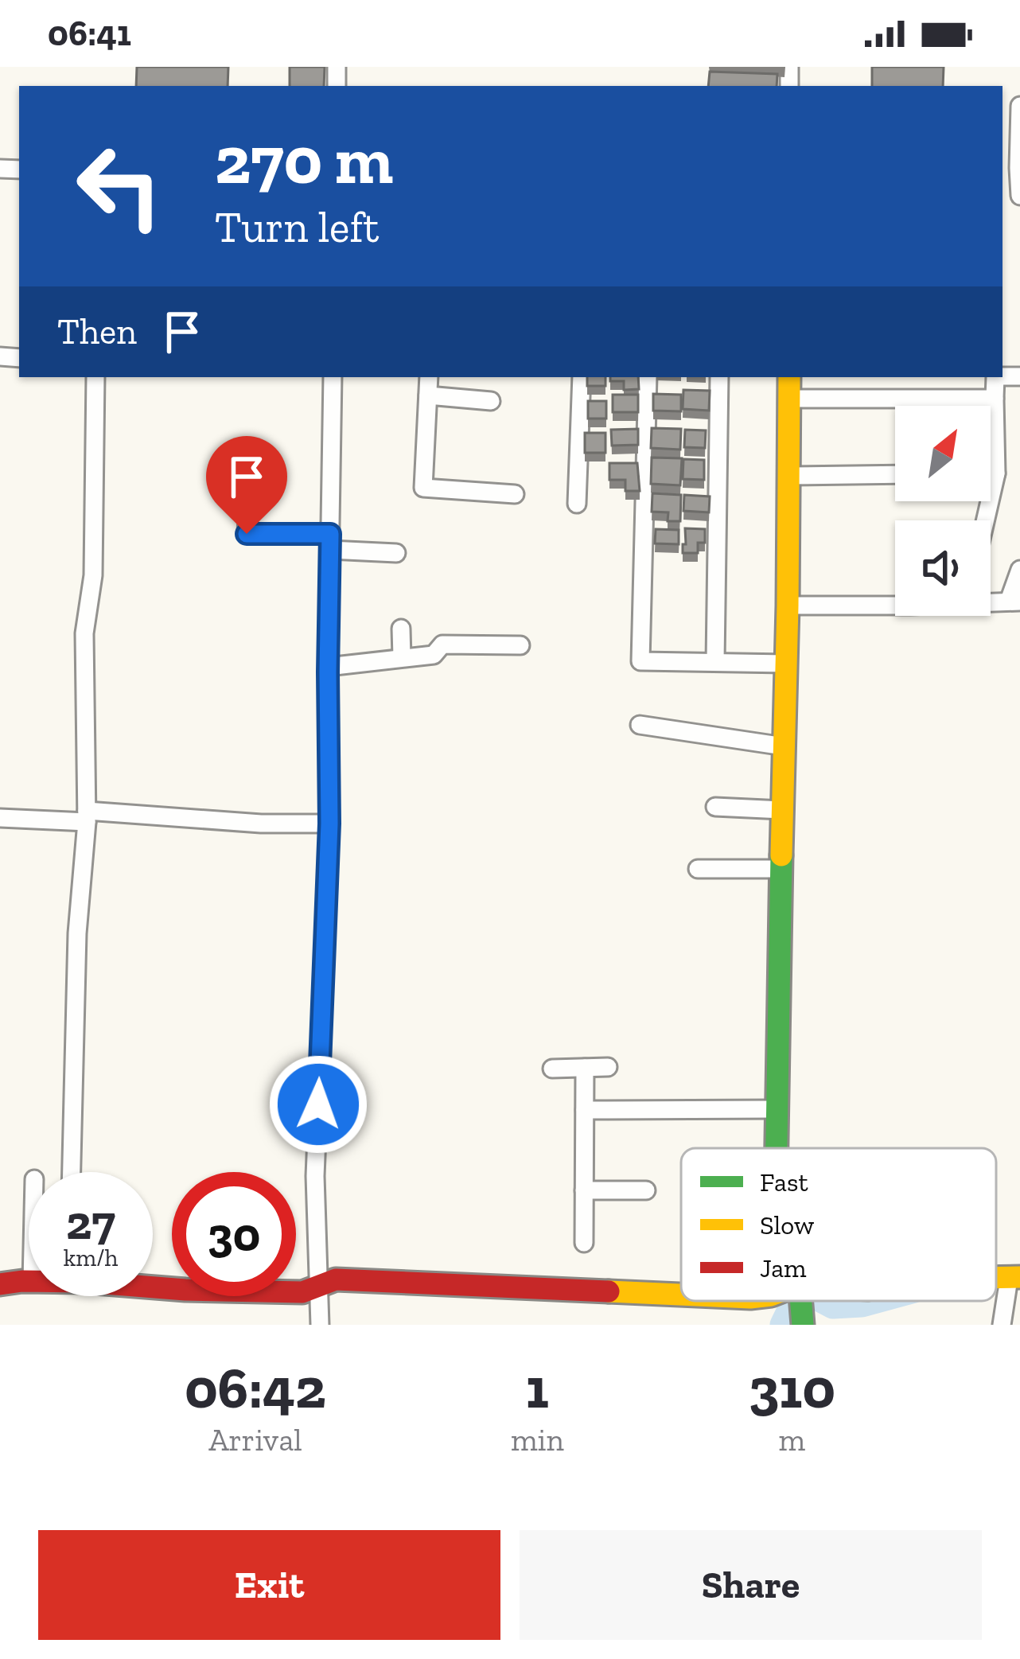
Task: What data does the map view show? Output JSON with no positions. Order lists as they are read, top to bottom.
{
  "legend": ["Fast", "Slow", "Jam"],
  "north": "top right",
  "page": {
    "status": "06:41",
    "turn": ["270 m", "Turn left"],
    "then": "Then",
    "speed": "27 km/h",
    "limit": "30",
    "eta": [
      "06:42",
      "Arrival",
      "1",
      "min",
      "310",
      "m"
    ],
    "buttons": ["Exit", "Share"]
  }
}
